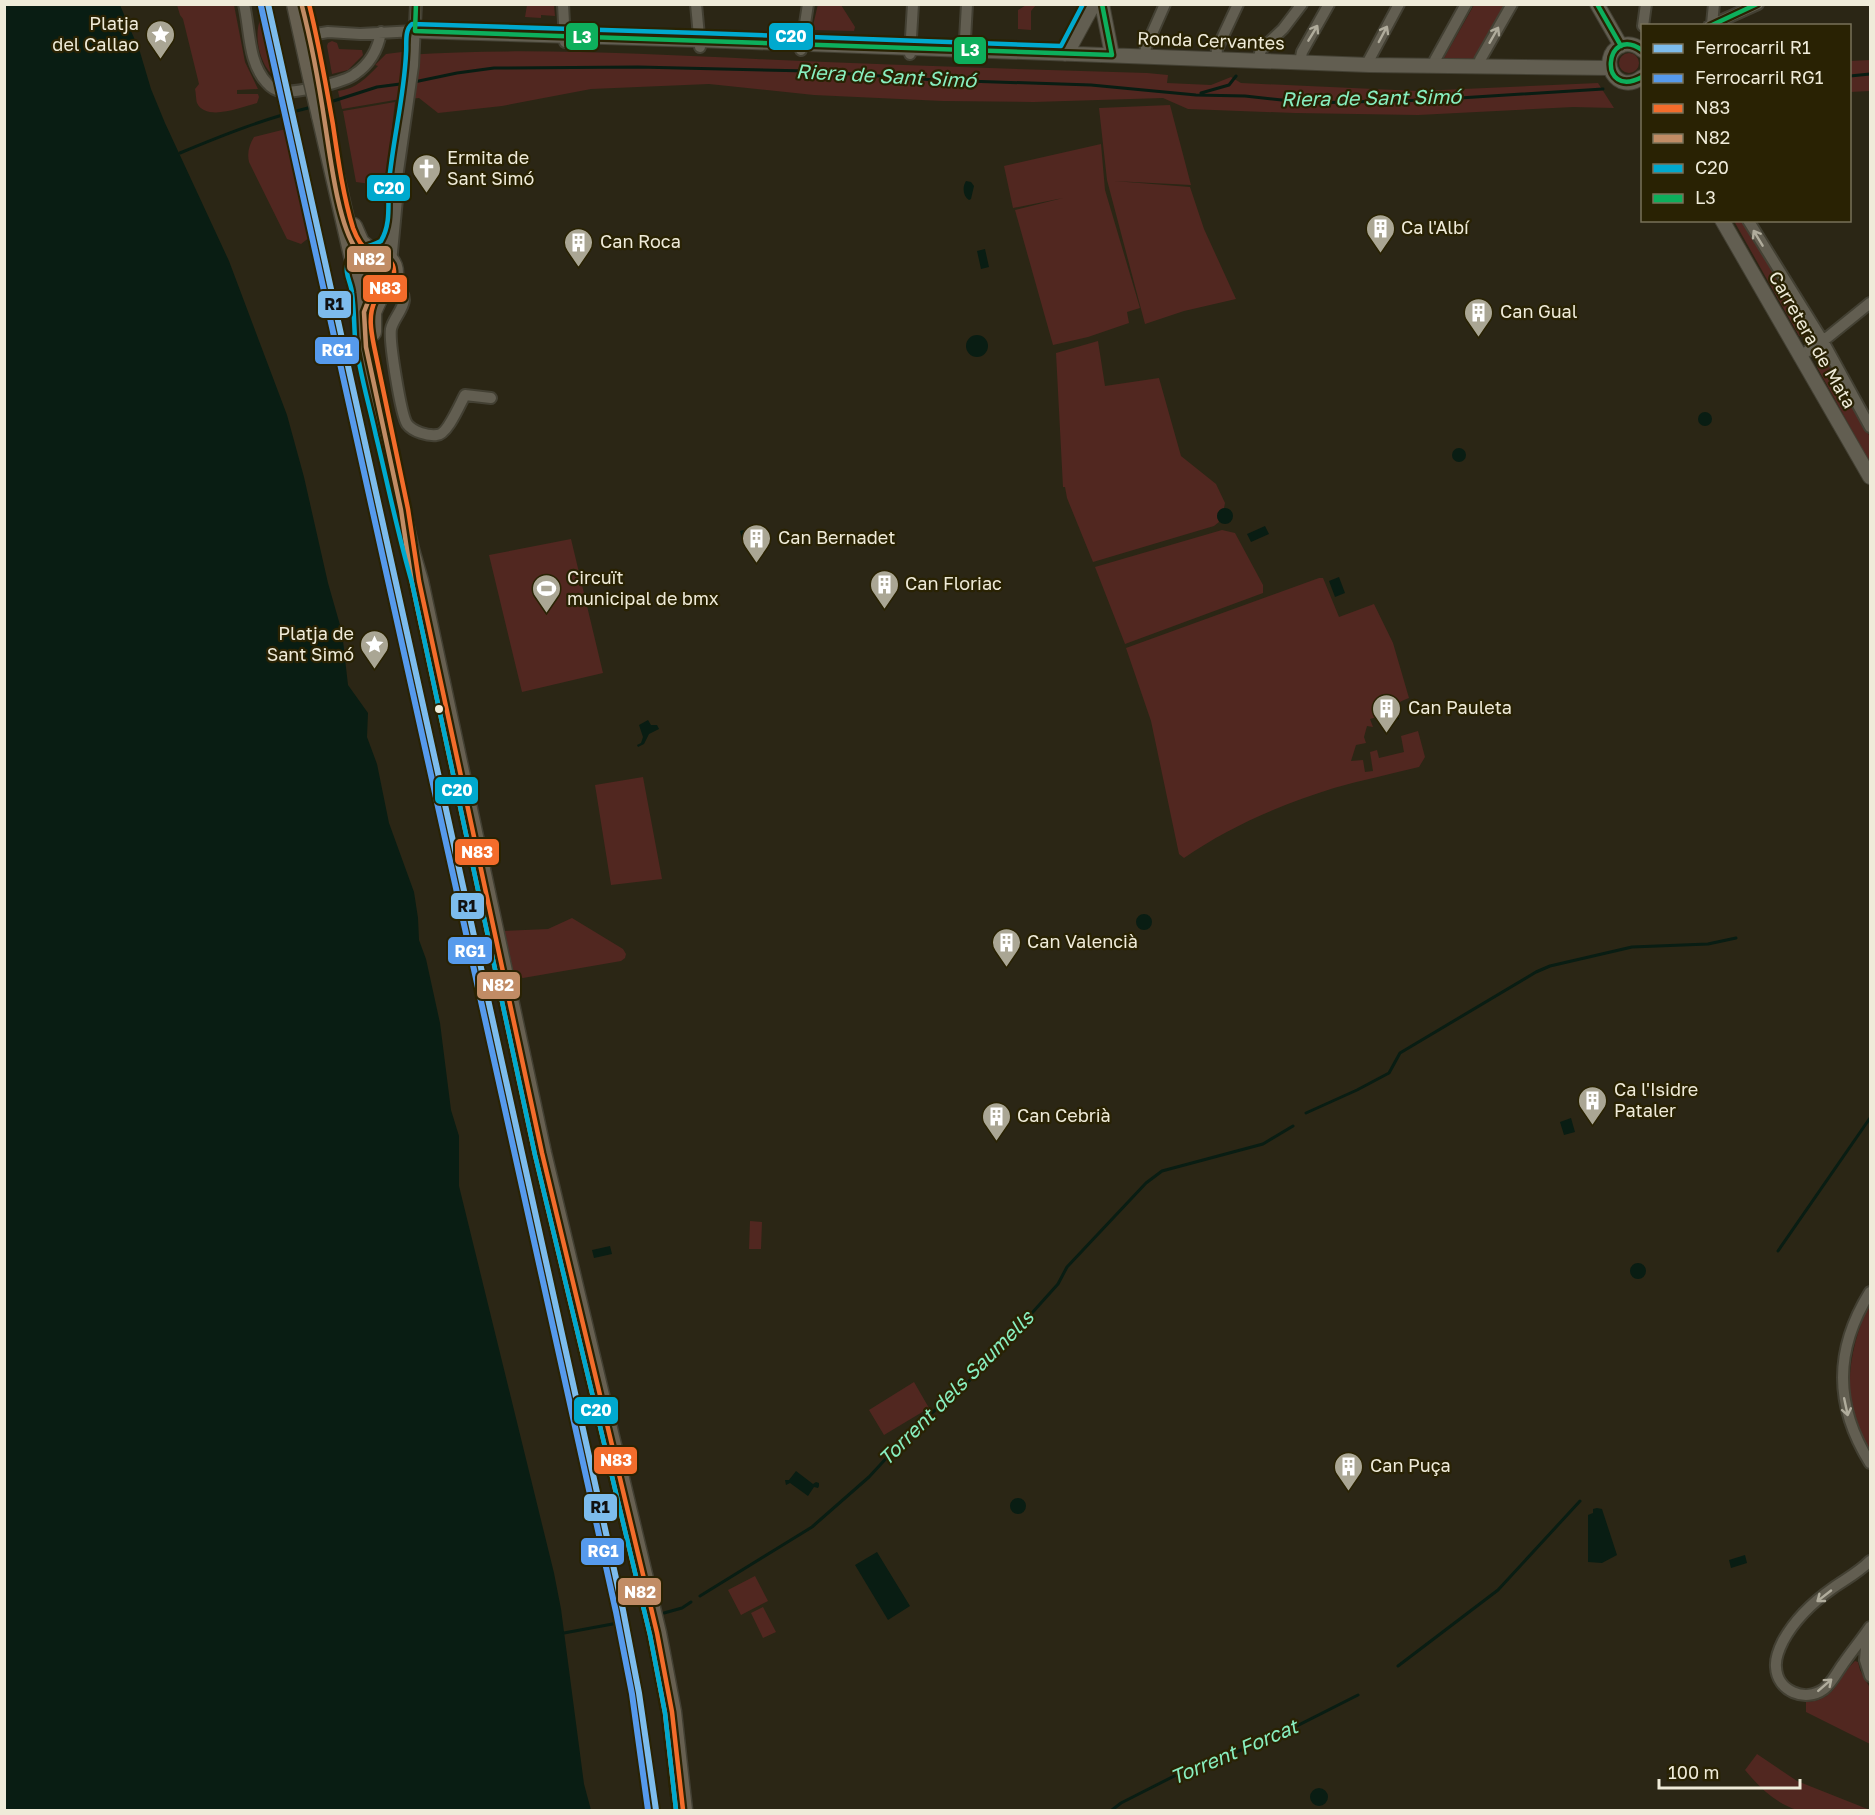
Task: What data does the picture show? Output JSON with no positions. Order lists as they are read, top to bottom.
{
  "streets": {
    "street": ["Ronda Cervantes", "Carretera de Mata"]
  },
  "water": ["Riera de Sant Simó", "Torrent dels Saumells", "Torrent Forcat"],
  "places": {
    "place": ["Platja del Callao", "Platja de Sant Simó"],
    "church": ["Ermita de Sant Simó"],
    "building": [
      "Ca l'Albí",
      "Can Roca",
      "Can Gual",
      "Can Bernadet",
      "Can Floriac",
      "Can Pauleta",
      "Can Valencià",
      "Ca l'Isidre Pataler",
      "Can Cebrià",
      "Can Puça"
    ],
    "sports": ["Circuït municipal de bmx"]
  },
  "lines": [
    "rail line R1",
    "transit line N83",
    "transit line C20",
    "transit line L3",
    "rail line RG1",
    "transit line N82"
  ],
  "legend": [
    "Ferrocarril R1",
    "Ferrocarril RG1",
    "N83",
    "N82",
    "C20",
    "L3"
  ],
  "scale_bar": "100 m"
}
